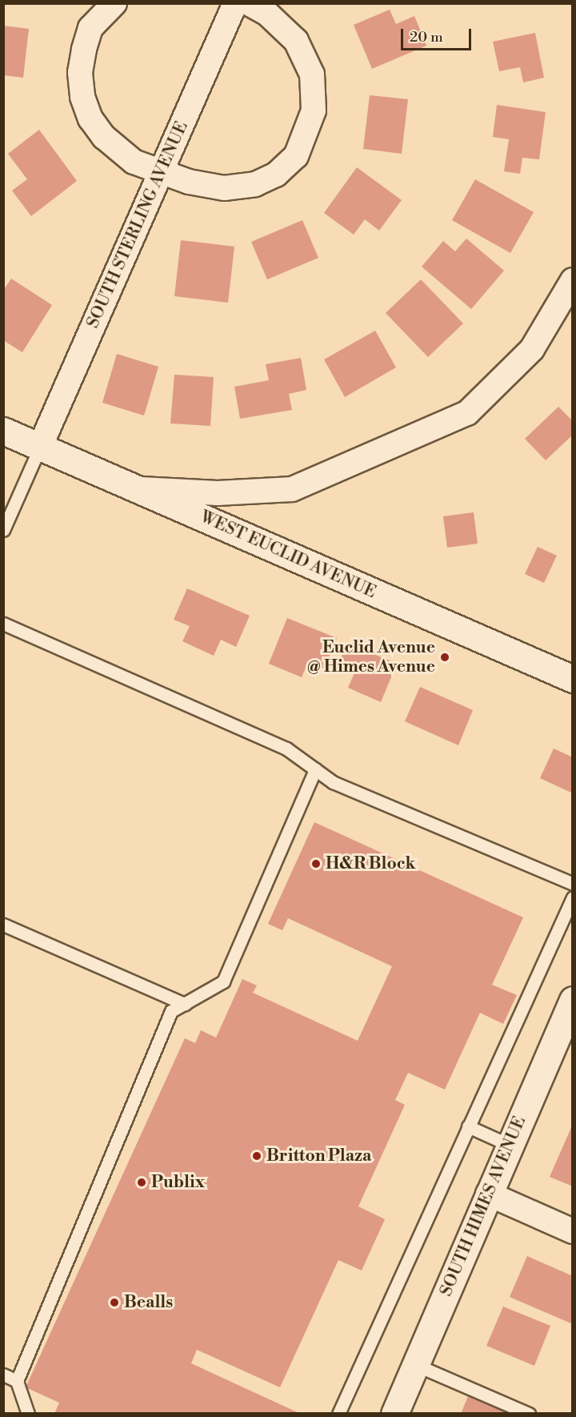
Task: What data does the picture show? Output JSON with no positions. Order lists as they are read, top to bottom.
{
  "streets": {
    "street": ["SOUTH STERLING AVENUE", "WEST EUCLID AVENUE", "SOUTH HIMES AVENUE"]
  },
  "crossings": [
    ["SOUTH STERLING AVENUE", "WEST EUCLID AVENUE"]
  ],
  "places": [
    "Euclid Avenue @ Himes Avenue",
    "H&R Block",
    "Britton Plaza",
    "Publix",
    "Bealls"
  ],
  "scale_bar": "20 m"
}
